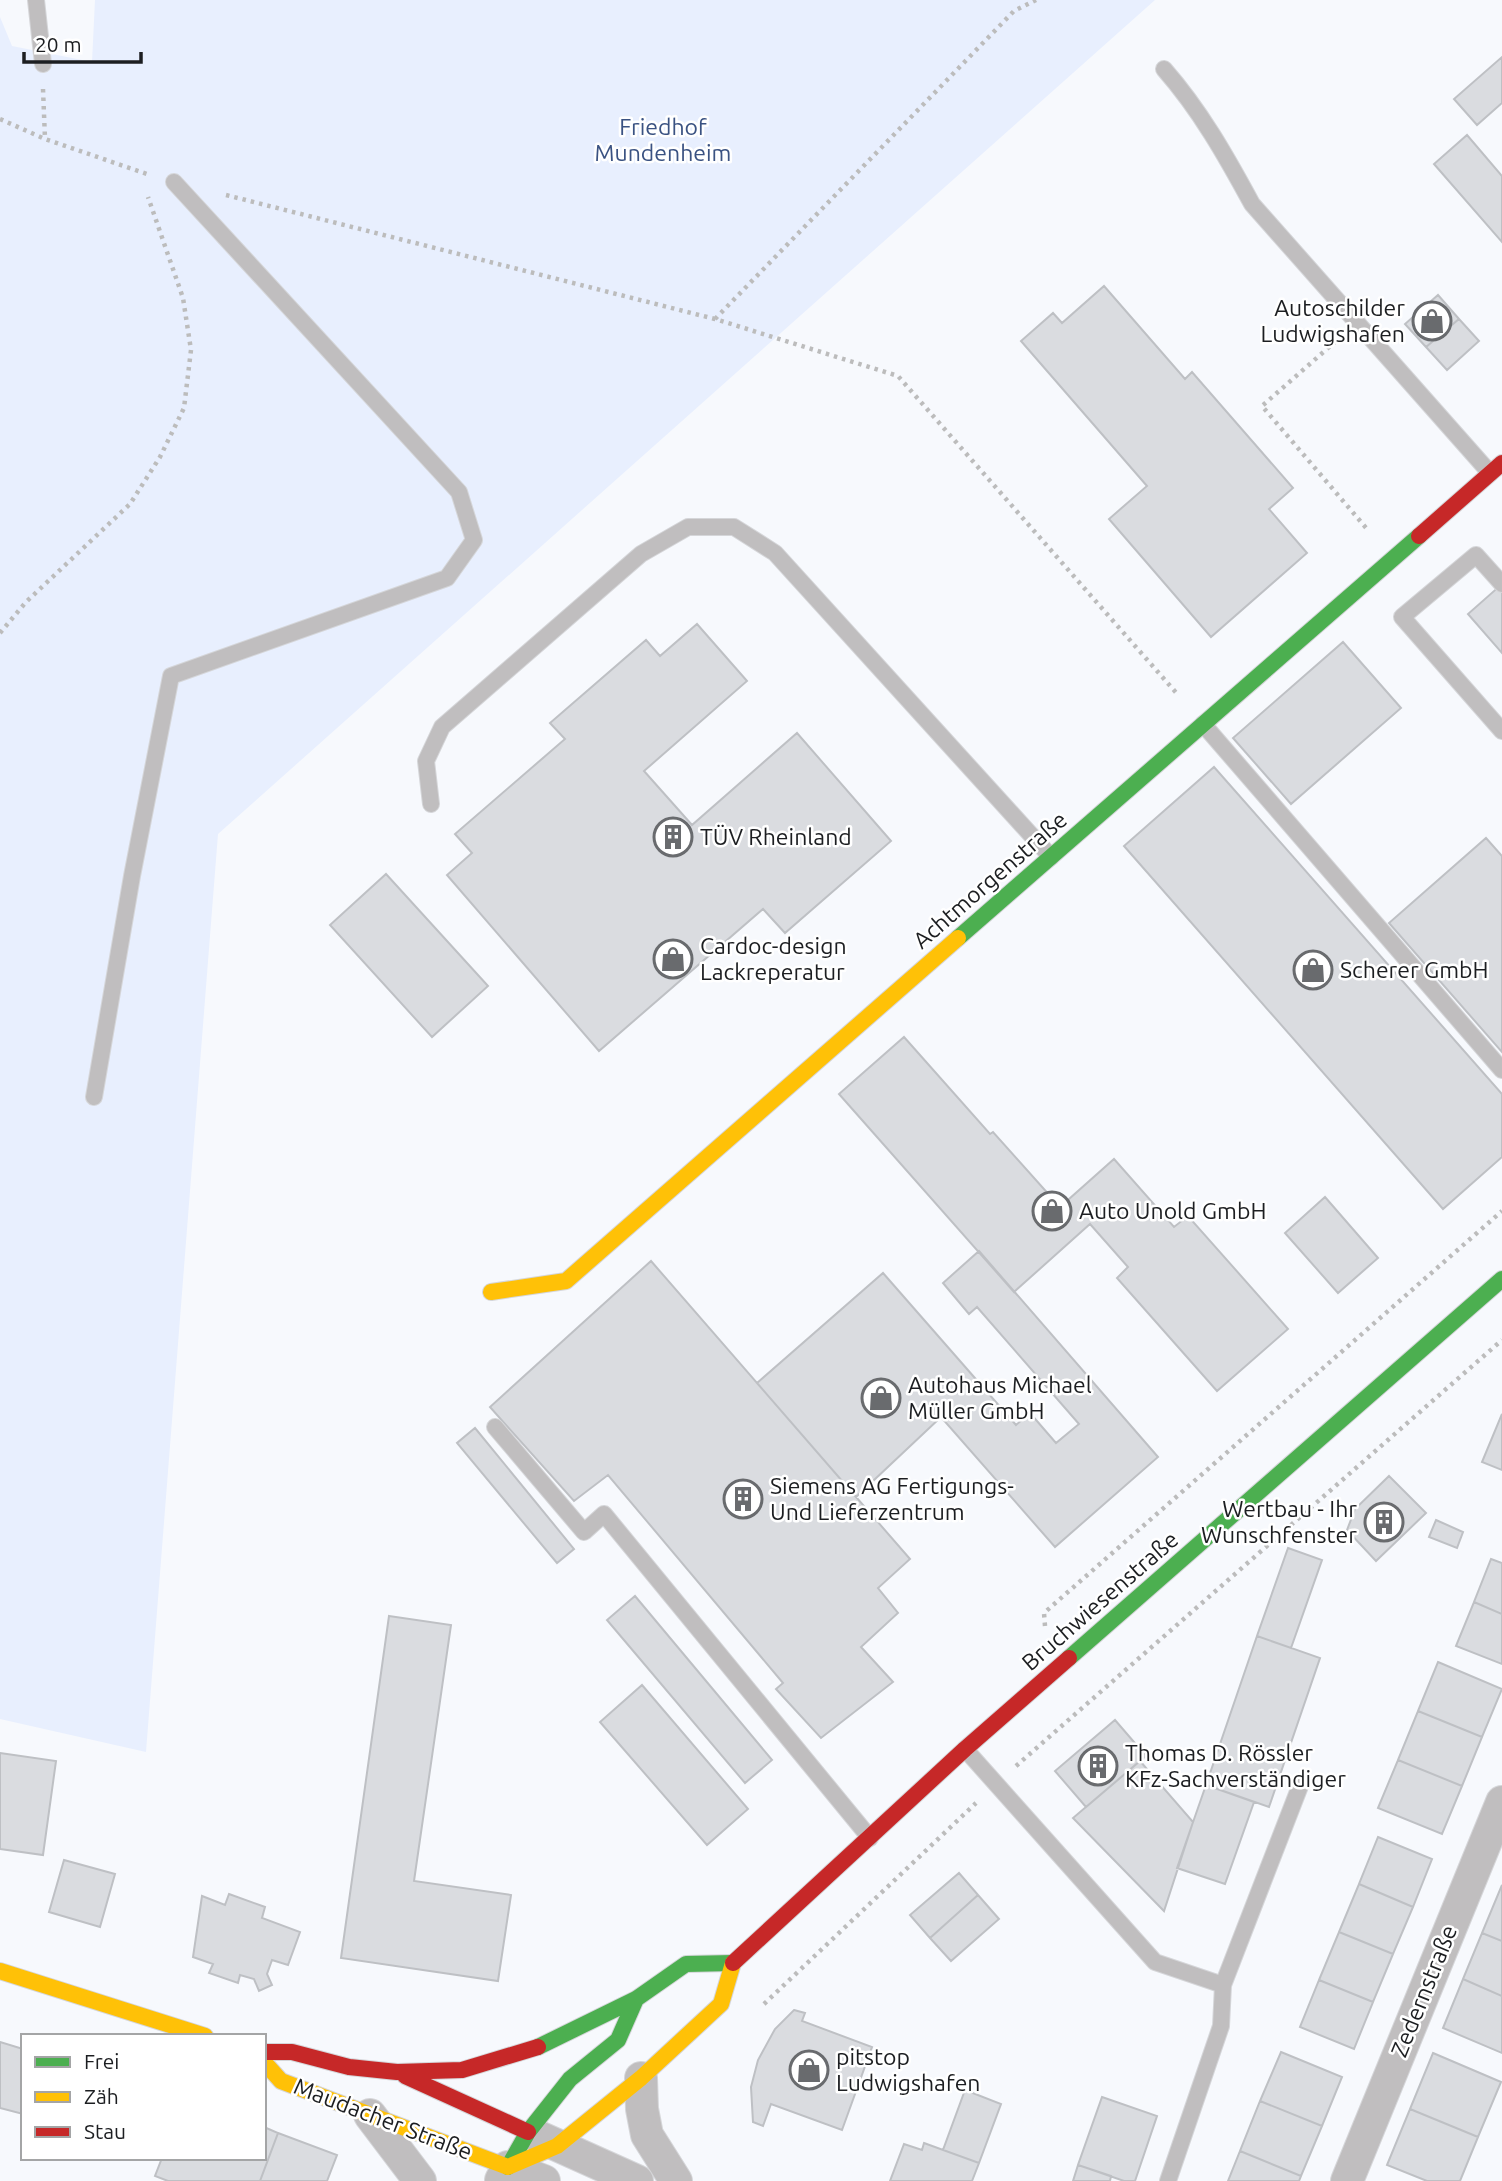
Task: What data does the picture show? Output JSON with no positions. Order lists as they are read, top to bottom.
{
  "streets": {
    "main road": ["Achtmorgenstraße", "Bruchwiesenstraße", "Maudacher Straße"],
    "street": ["Zedernstraße"]
  },
  "crossings": [
    ["Bruchwiesenstraße", "Maudacher Straße"]
  ],
  "parks": ["Friedhof Mundenheim"],
  "places": {
    "shop": [
      "Autoschilder Ludwigshafen",
      "Cardoc-design Lackreperatur",
      "Scherer GmbH",
      "Auto Unold GmbH",
      "Autohaus Michael Müller GmbH",
      "pitstop Ludwigshafen"
    ],
    "building": [
      "TÜV Rheinland",
      "Siemens AG Fertigungs- Und Lieferzentrum",
      "Wertbau - Ihr Wunschfenster",
      "Thomas D. Rössler KFz-Sachverständiger"
    ]
  },
  "legend": ["Frei", "Zäh", "Stau"],
  "scale_bar": "20 m"
}
